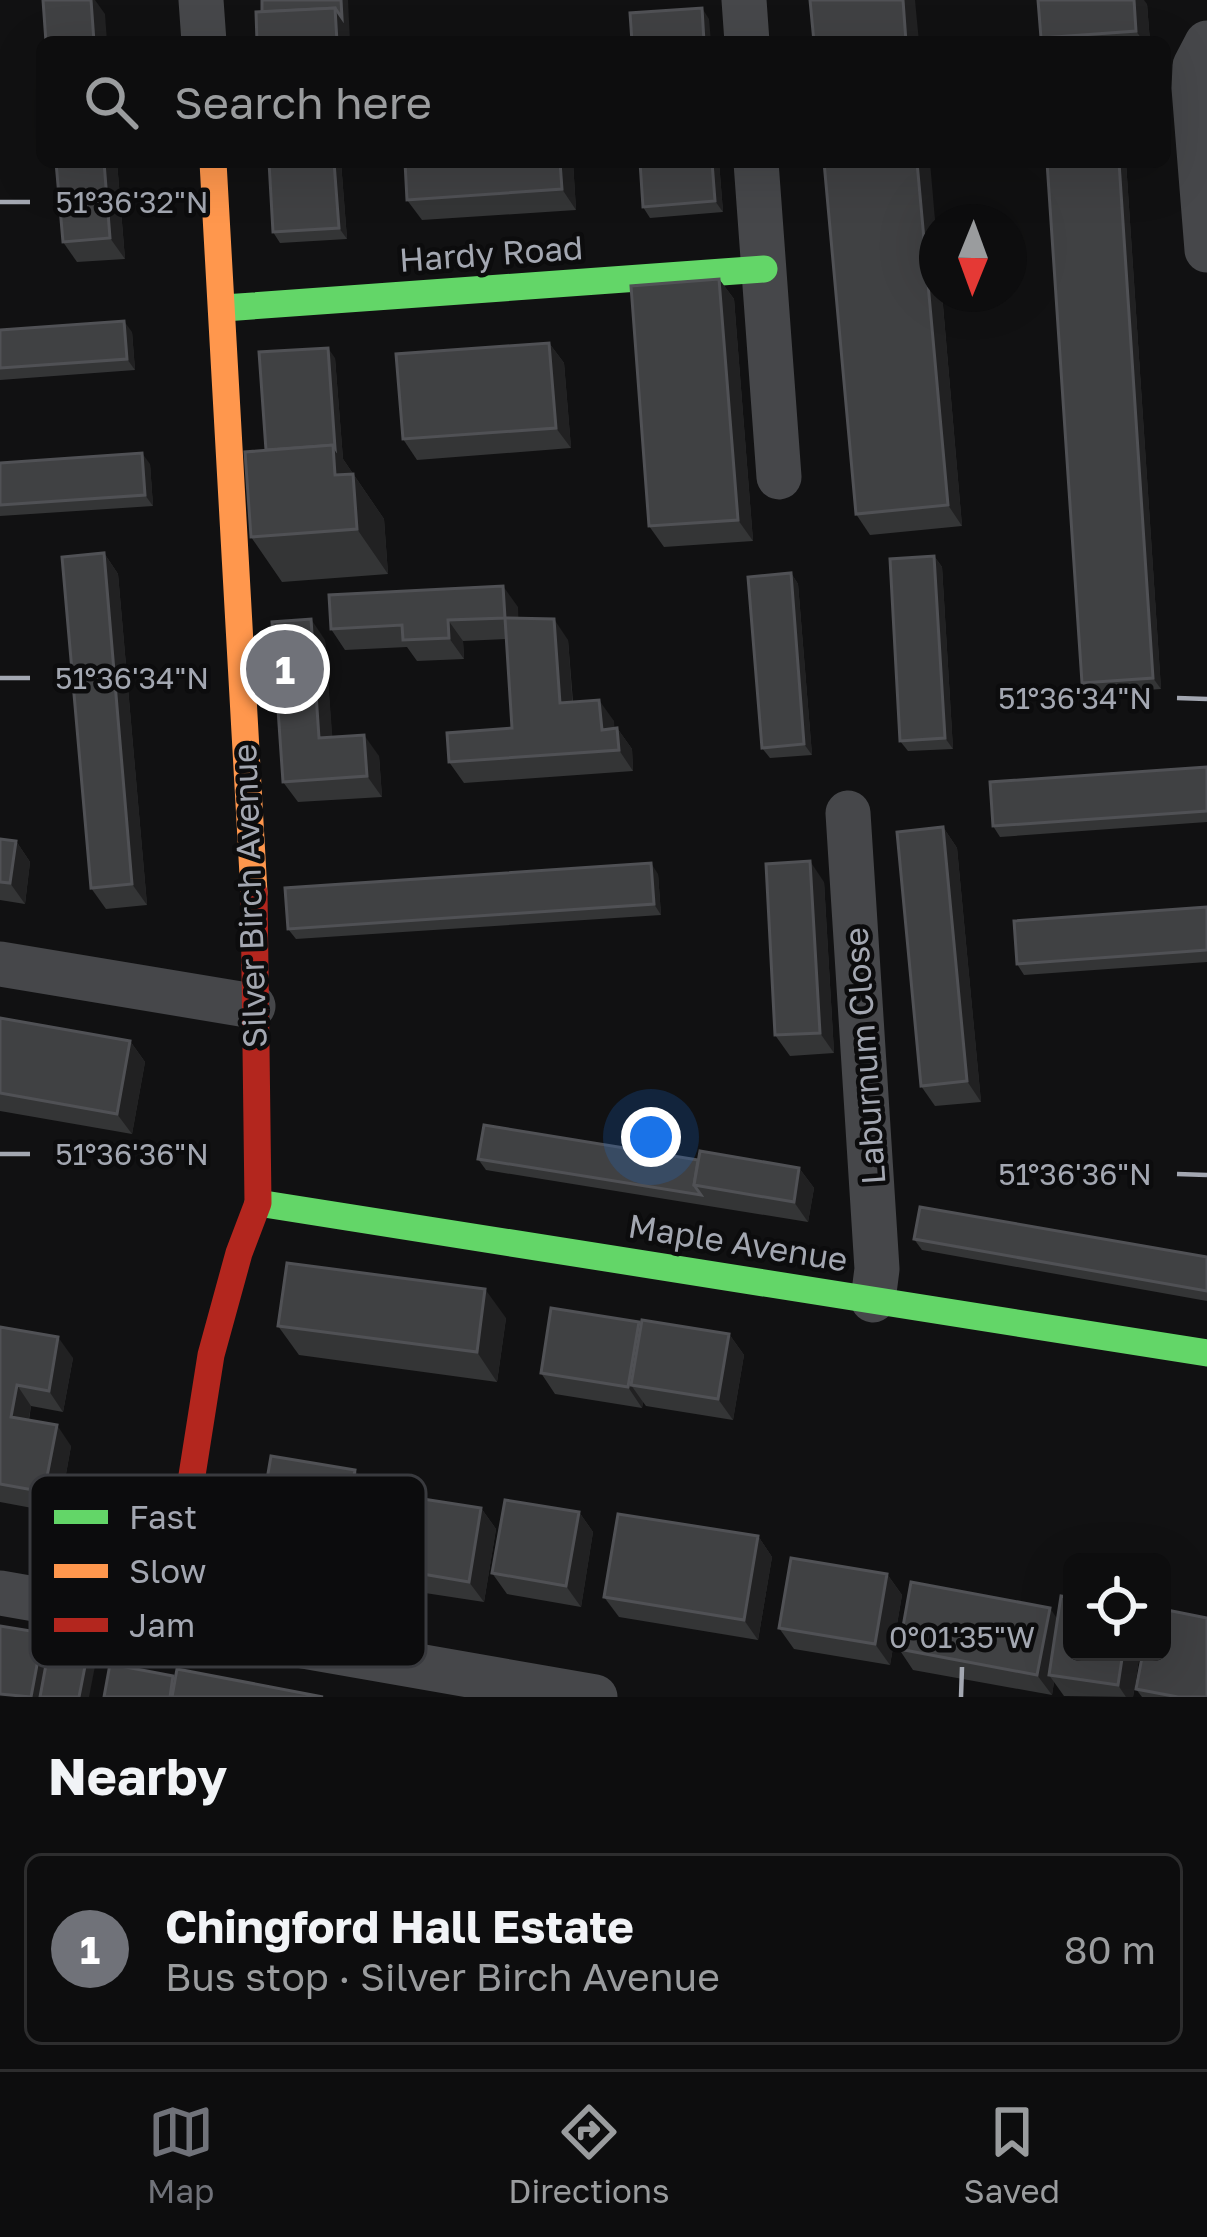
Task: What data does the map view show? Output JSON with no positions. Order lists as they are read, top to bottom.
{
  "streets": {
    "street": [
      "Hardy Road",
      "Silver Birch Avenue",
      "Laburnum Close",
      "Maple Avenue"
    ]
  },
  "crossings": [
    ["Hardy Road", "Silver Birch Avenue"],
    ["Silver Birch Avenue", "Maple Avenue"],
    ["Laburnum Close", "Maple Avenue"]
  ],
  "legend": ["Fast", "Slow", "Jam"],
  "north": "bottom",
  "page": {
    "search": "Search here",
    "pins": "1",
    "heading": "Nearby",
    "list": [
      {
        "mark": "1",
        "name": "Chingford Hall Estate",
        "note": "Bus stop · Silver Birch Avenue",
        "value": "80 m"
      }
    ],
    "nav": ["Map", "Directions", "Saved"]
  },
  "coordinates": [
    "51°36'32\"N",
    "51°36'34\"N",
    "51°36'36\"N",
    "0°01'35\"W"
  ]
}
